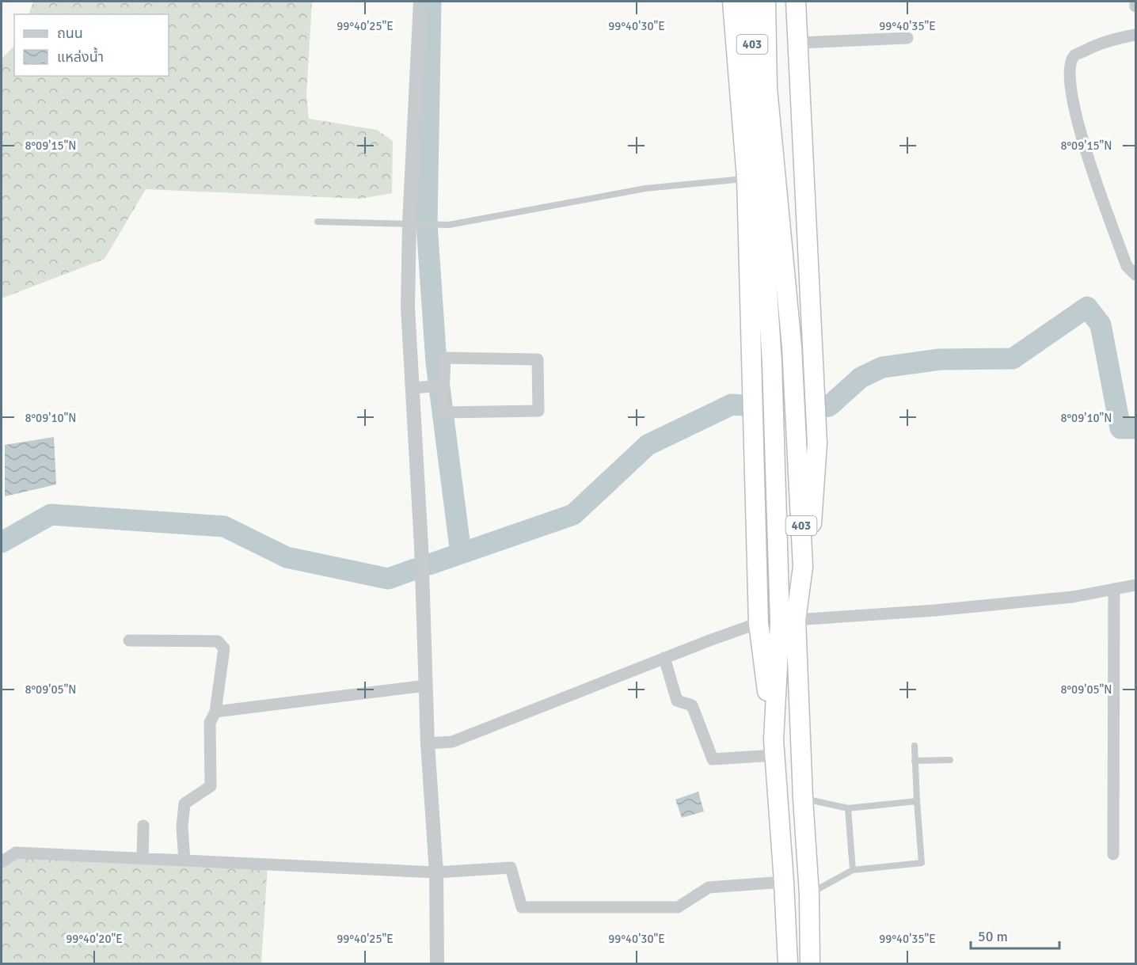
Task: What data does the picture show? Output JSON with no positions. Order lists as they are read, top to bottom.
{
  "streets": {
    "highway": ["403"]
  },
  "legend": ["ถนน", "แหล่งน้ำ"],
  "scale_bar": "50 m",
  "coordinates": [
    "99°40'25\"E",
    "99°40'30\"E",
    "99°40'35\"E",
    "8°09'15\"N",
    "8°09'10\"N",
    "8°09'05\"N",
    "99°40'20\"E"
  ]
}
